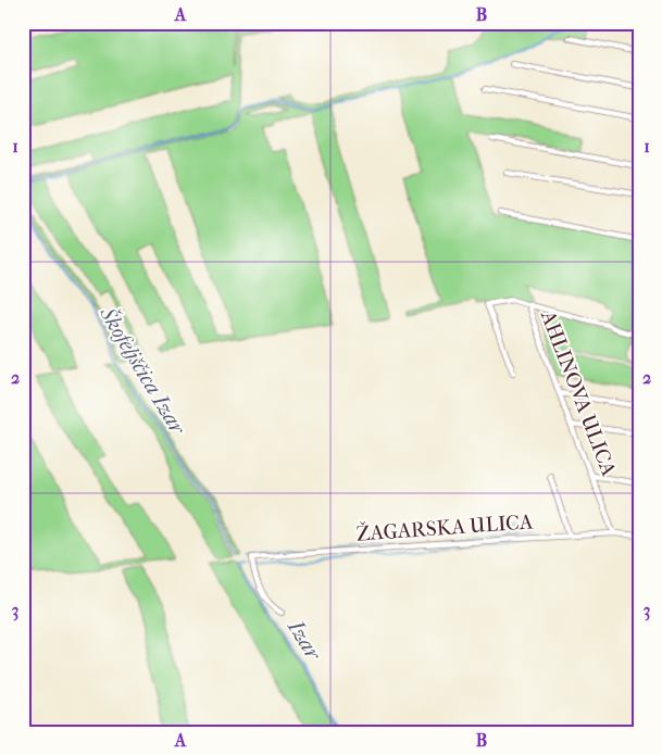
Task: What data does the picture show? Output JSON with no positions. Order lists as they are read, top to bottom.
{
  "streets": {
    "street": ["AHLINOVA ULICA", "ŽAGARSKA ULICA"]
  },
  "crossings": [
    ["AHLINOVA ULICA", "ŽAGARSKA ULICA"]
  ],
  "water": ["Škofeljščica Izar", "Izar"],
  "grid": {
    "columns": ["A", "B"],
    "rows": ["1", "2", "3"]
  }
}
